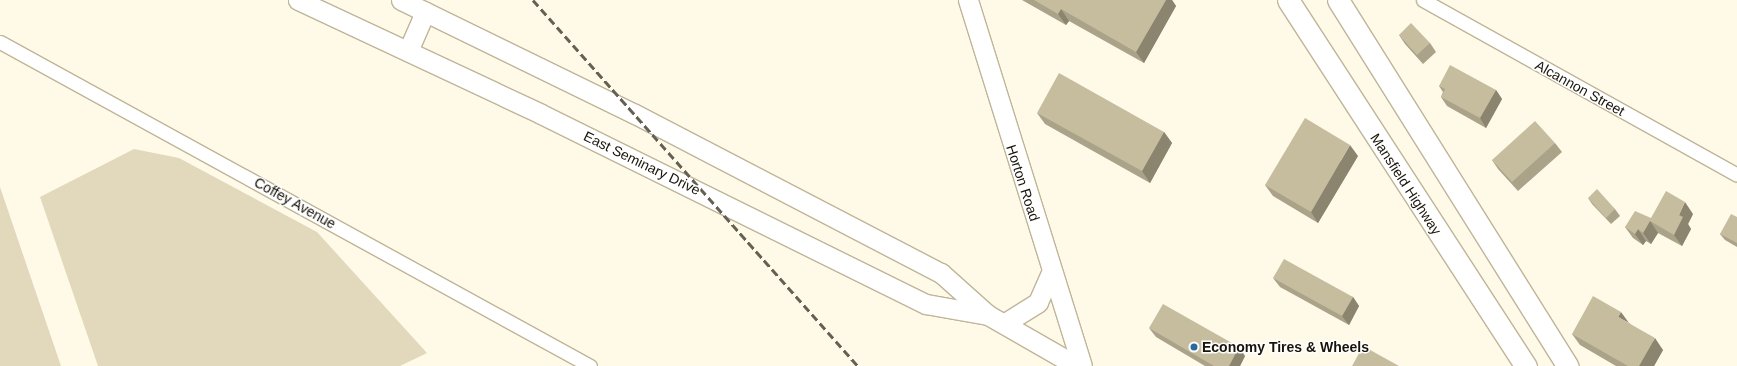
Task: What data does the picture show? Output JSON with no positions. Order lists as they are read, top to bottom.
{
  "streets": {
    "main road": ["East Seminary Drive", "Horton Road", "Mansfield Highway"],
    "street": ["Alcannon Street", "Coffey Avenue"]
  },
  "places": ["Economy Tires & Wheels"]
}
